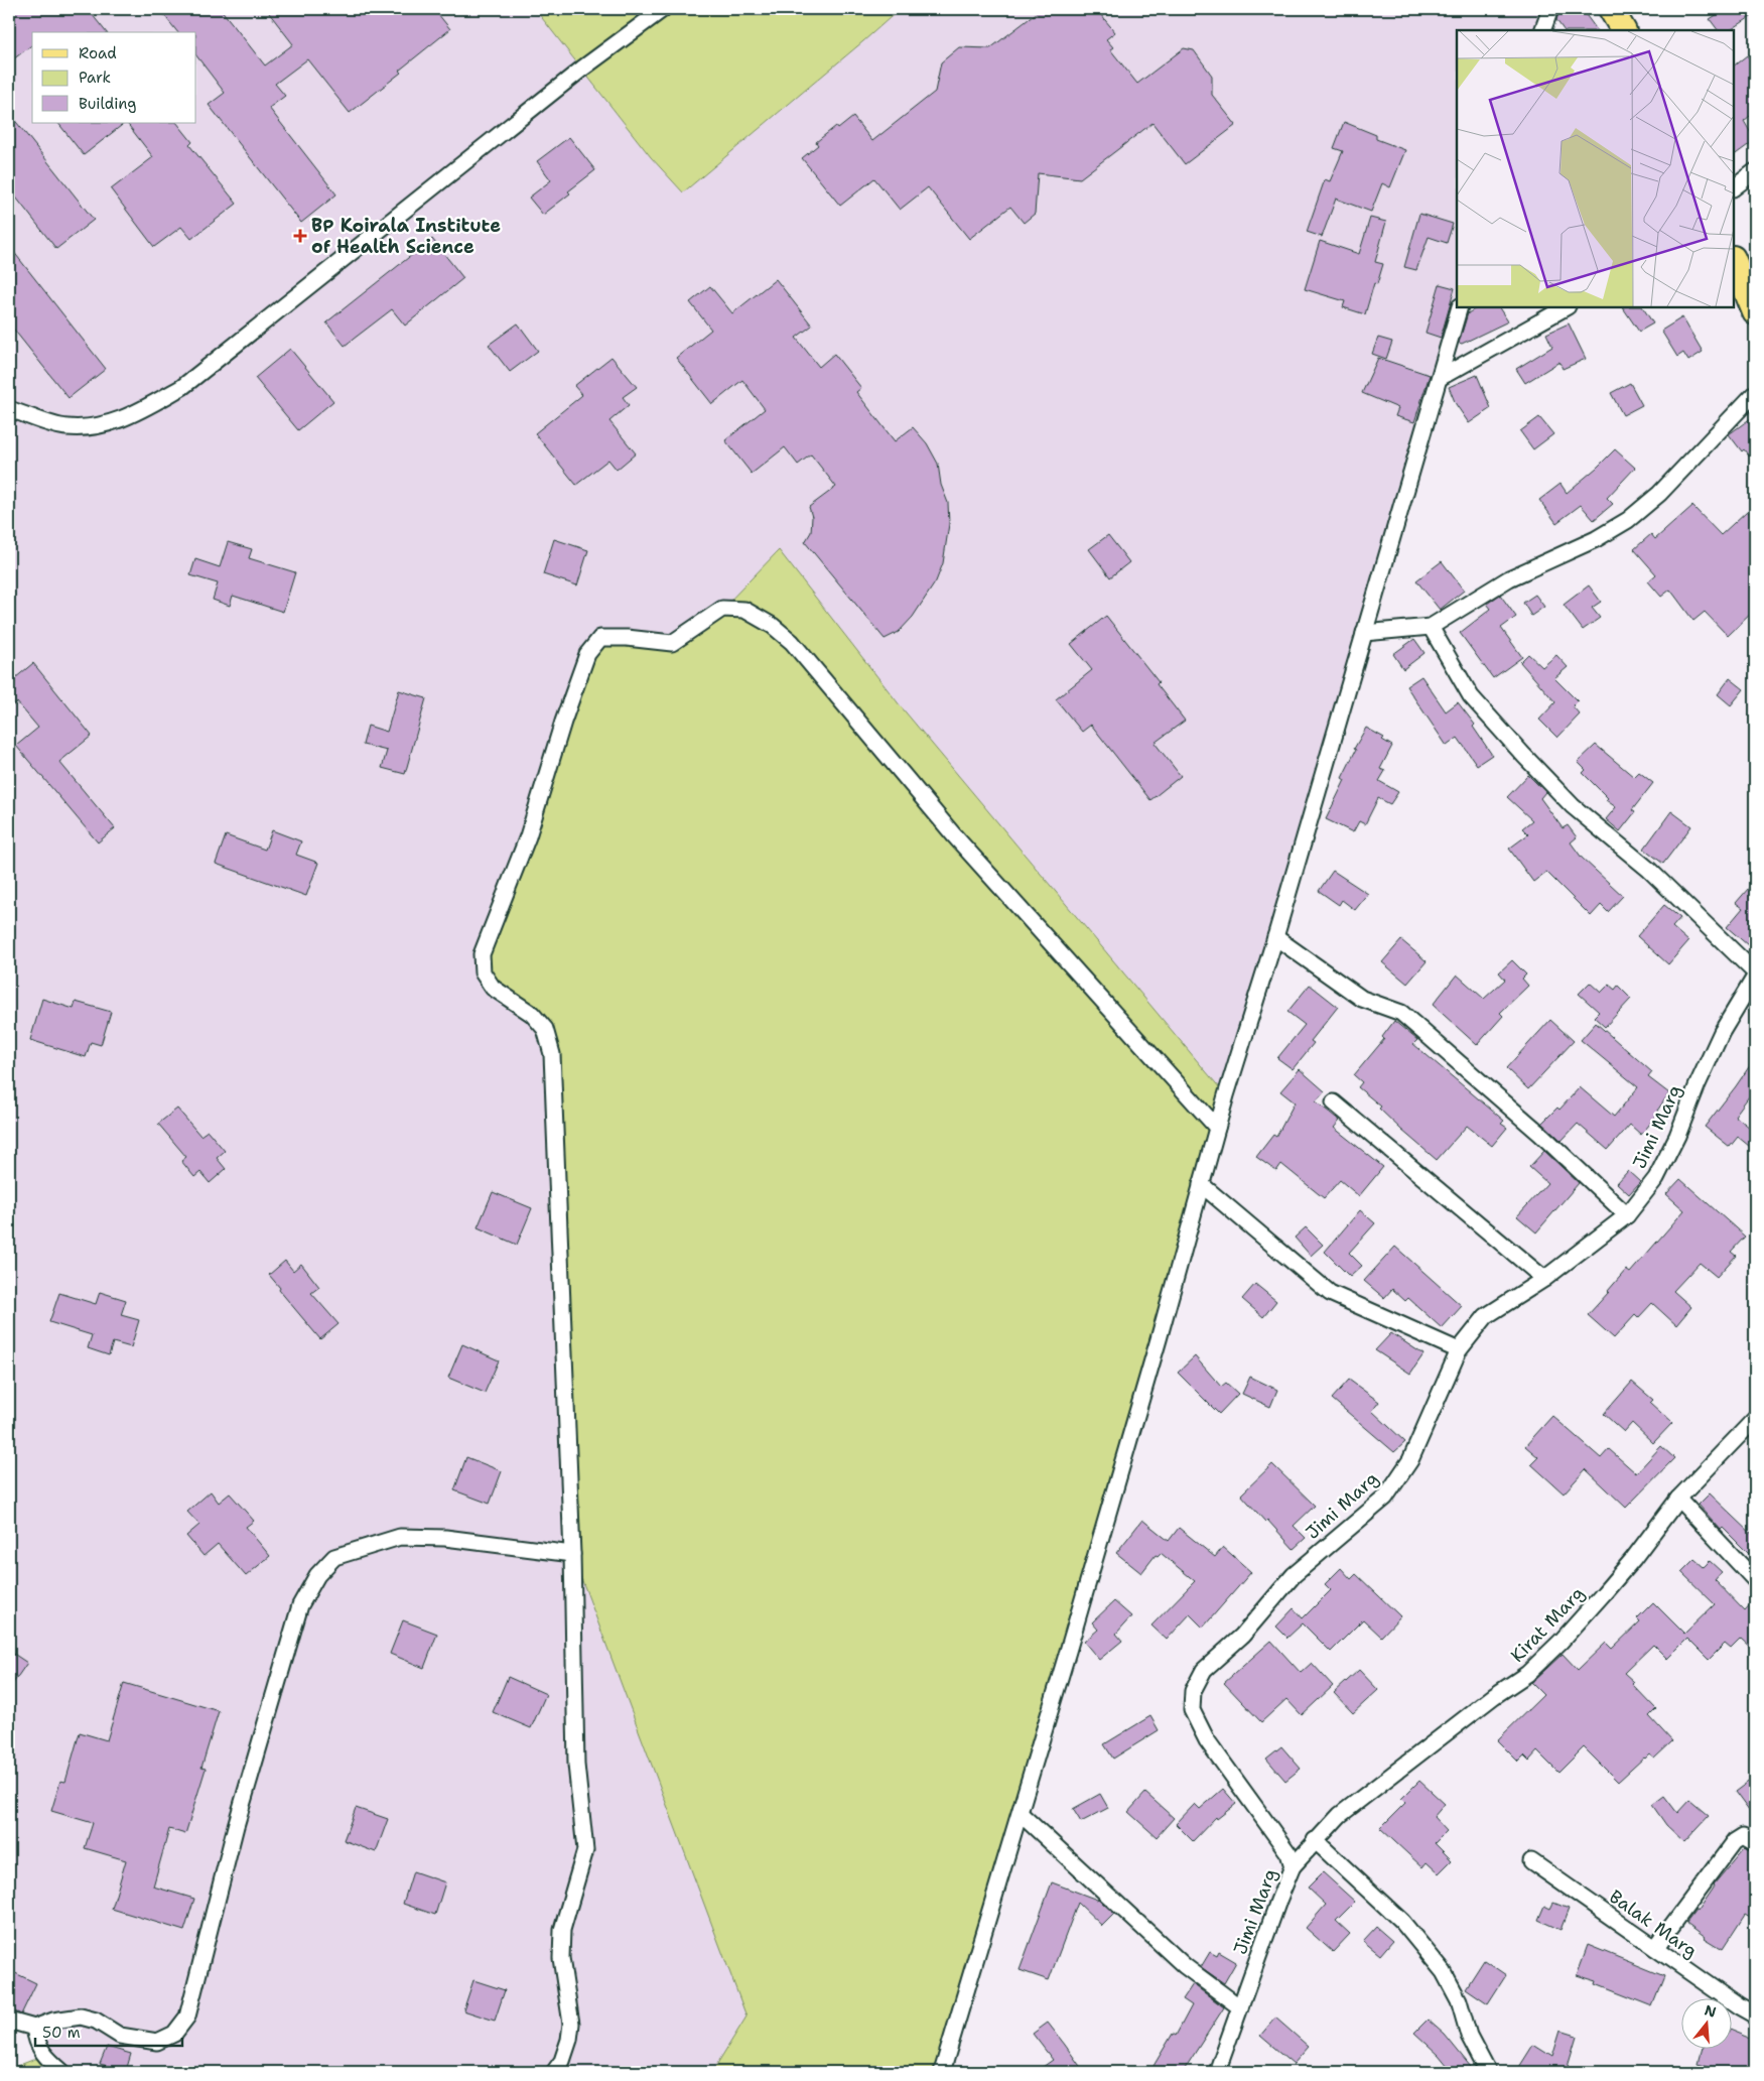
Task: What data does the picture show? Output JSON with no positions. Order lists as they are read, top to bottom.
{
  "streets": {
    "street": ["Jimi Marg", "Kirat Marg", "Balak Marg"]
  },
  "crossings": [
    ["Jimi Marg", "Kirat Marg"]
  ],
  "places": {
    "health": ["BP Koirala Institute of Health Science"]
  },
  "legend": ["Road", "Park", "Building"],
  "scale_bar": "50 m",
  "north": "top"
}
